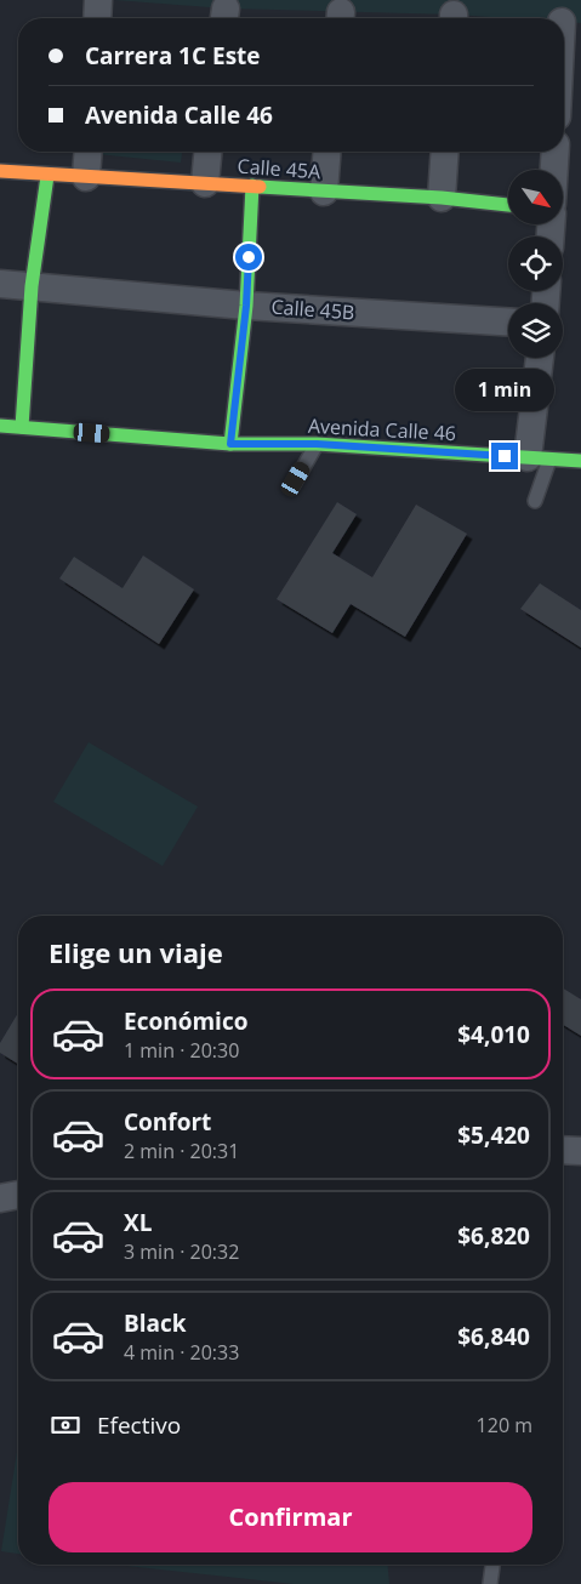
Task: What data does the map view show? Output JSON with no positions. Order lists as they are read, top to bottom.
{
  "streets": {
    "street": ["Calle 45A", "Calle 45B", "Avenida Calle 46"]
  },
  "north": "bottom right",
  "page": {
    "banner": ["Carrera 1C Este", "Avenida Calle 46"],
    "bubble": "1 min",
    "heading": "Elige un viaje",
    "list": [
      {
        "name": "Económico",
        "note": "1 min · 20:30",
        "value": "$4,010"
      },
      {
        "name": "Confort",
        "note": "2 min · 20:31",
        "value": "$5,420"
      },
      {
        "name": "XL",
        "note": "3 min · 20:32",
        "value": "$6,820"
      },
      {
        "name": "Black",
        "note": "4 min · 20:33",
        "value": "$6,840"
      }
    ],
    "pay": ["Efectivo", "120 m"],
    "buttons": "Confirmar"
  }
}
